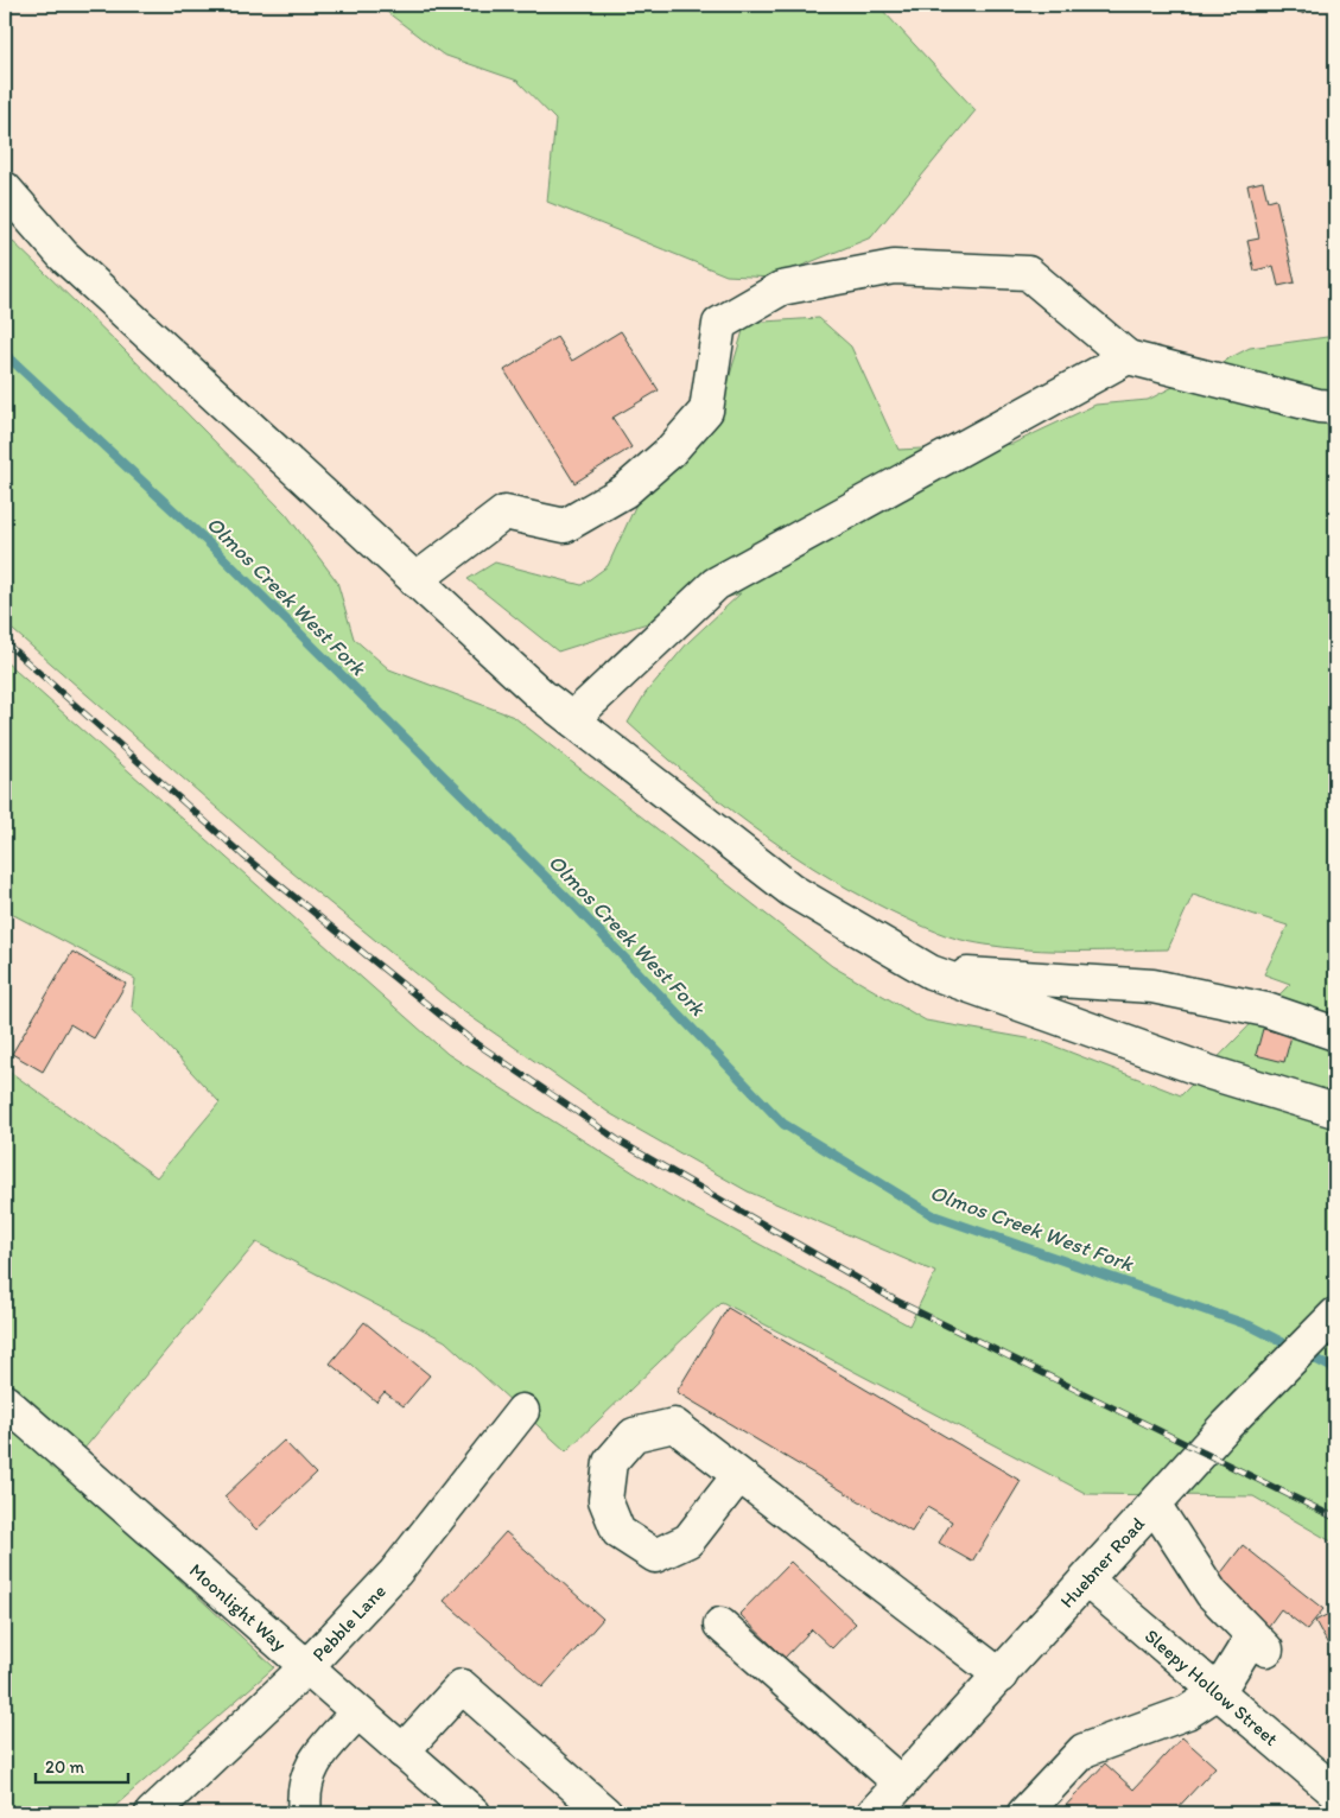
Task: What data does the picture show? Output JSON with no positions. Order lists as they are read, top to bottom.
{
  "streets": {
    "street": [
      "Huebner Road",
      "Moonlight Way",
      "Pebble Lane",
      "Sleepy Hollow Street"
    ]
  },
  "crossings": [
    ["Huebner Road", "Sleepy Hollow Street"],
    ["Moonlight Way", "Pebble Lane"]
  ],
  "water": ["Olmos Creek West Fork"],
  "scale_bar": "20 m"
}
